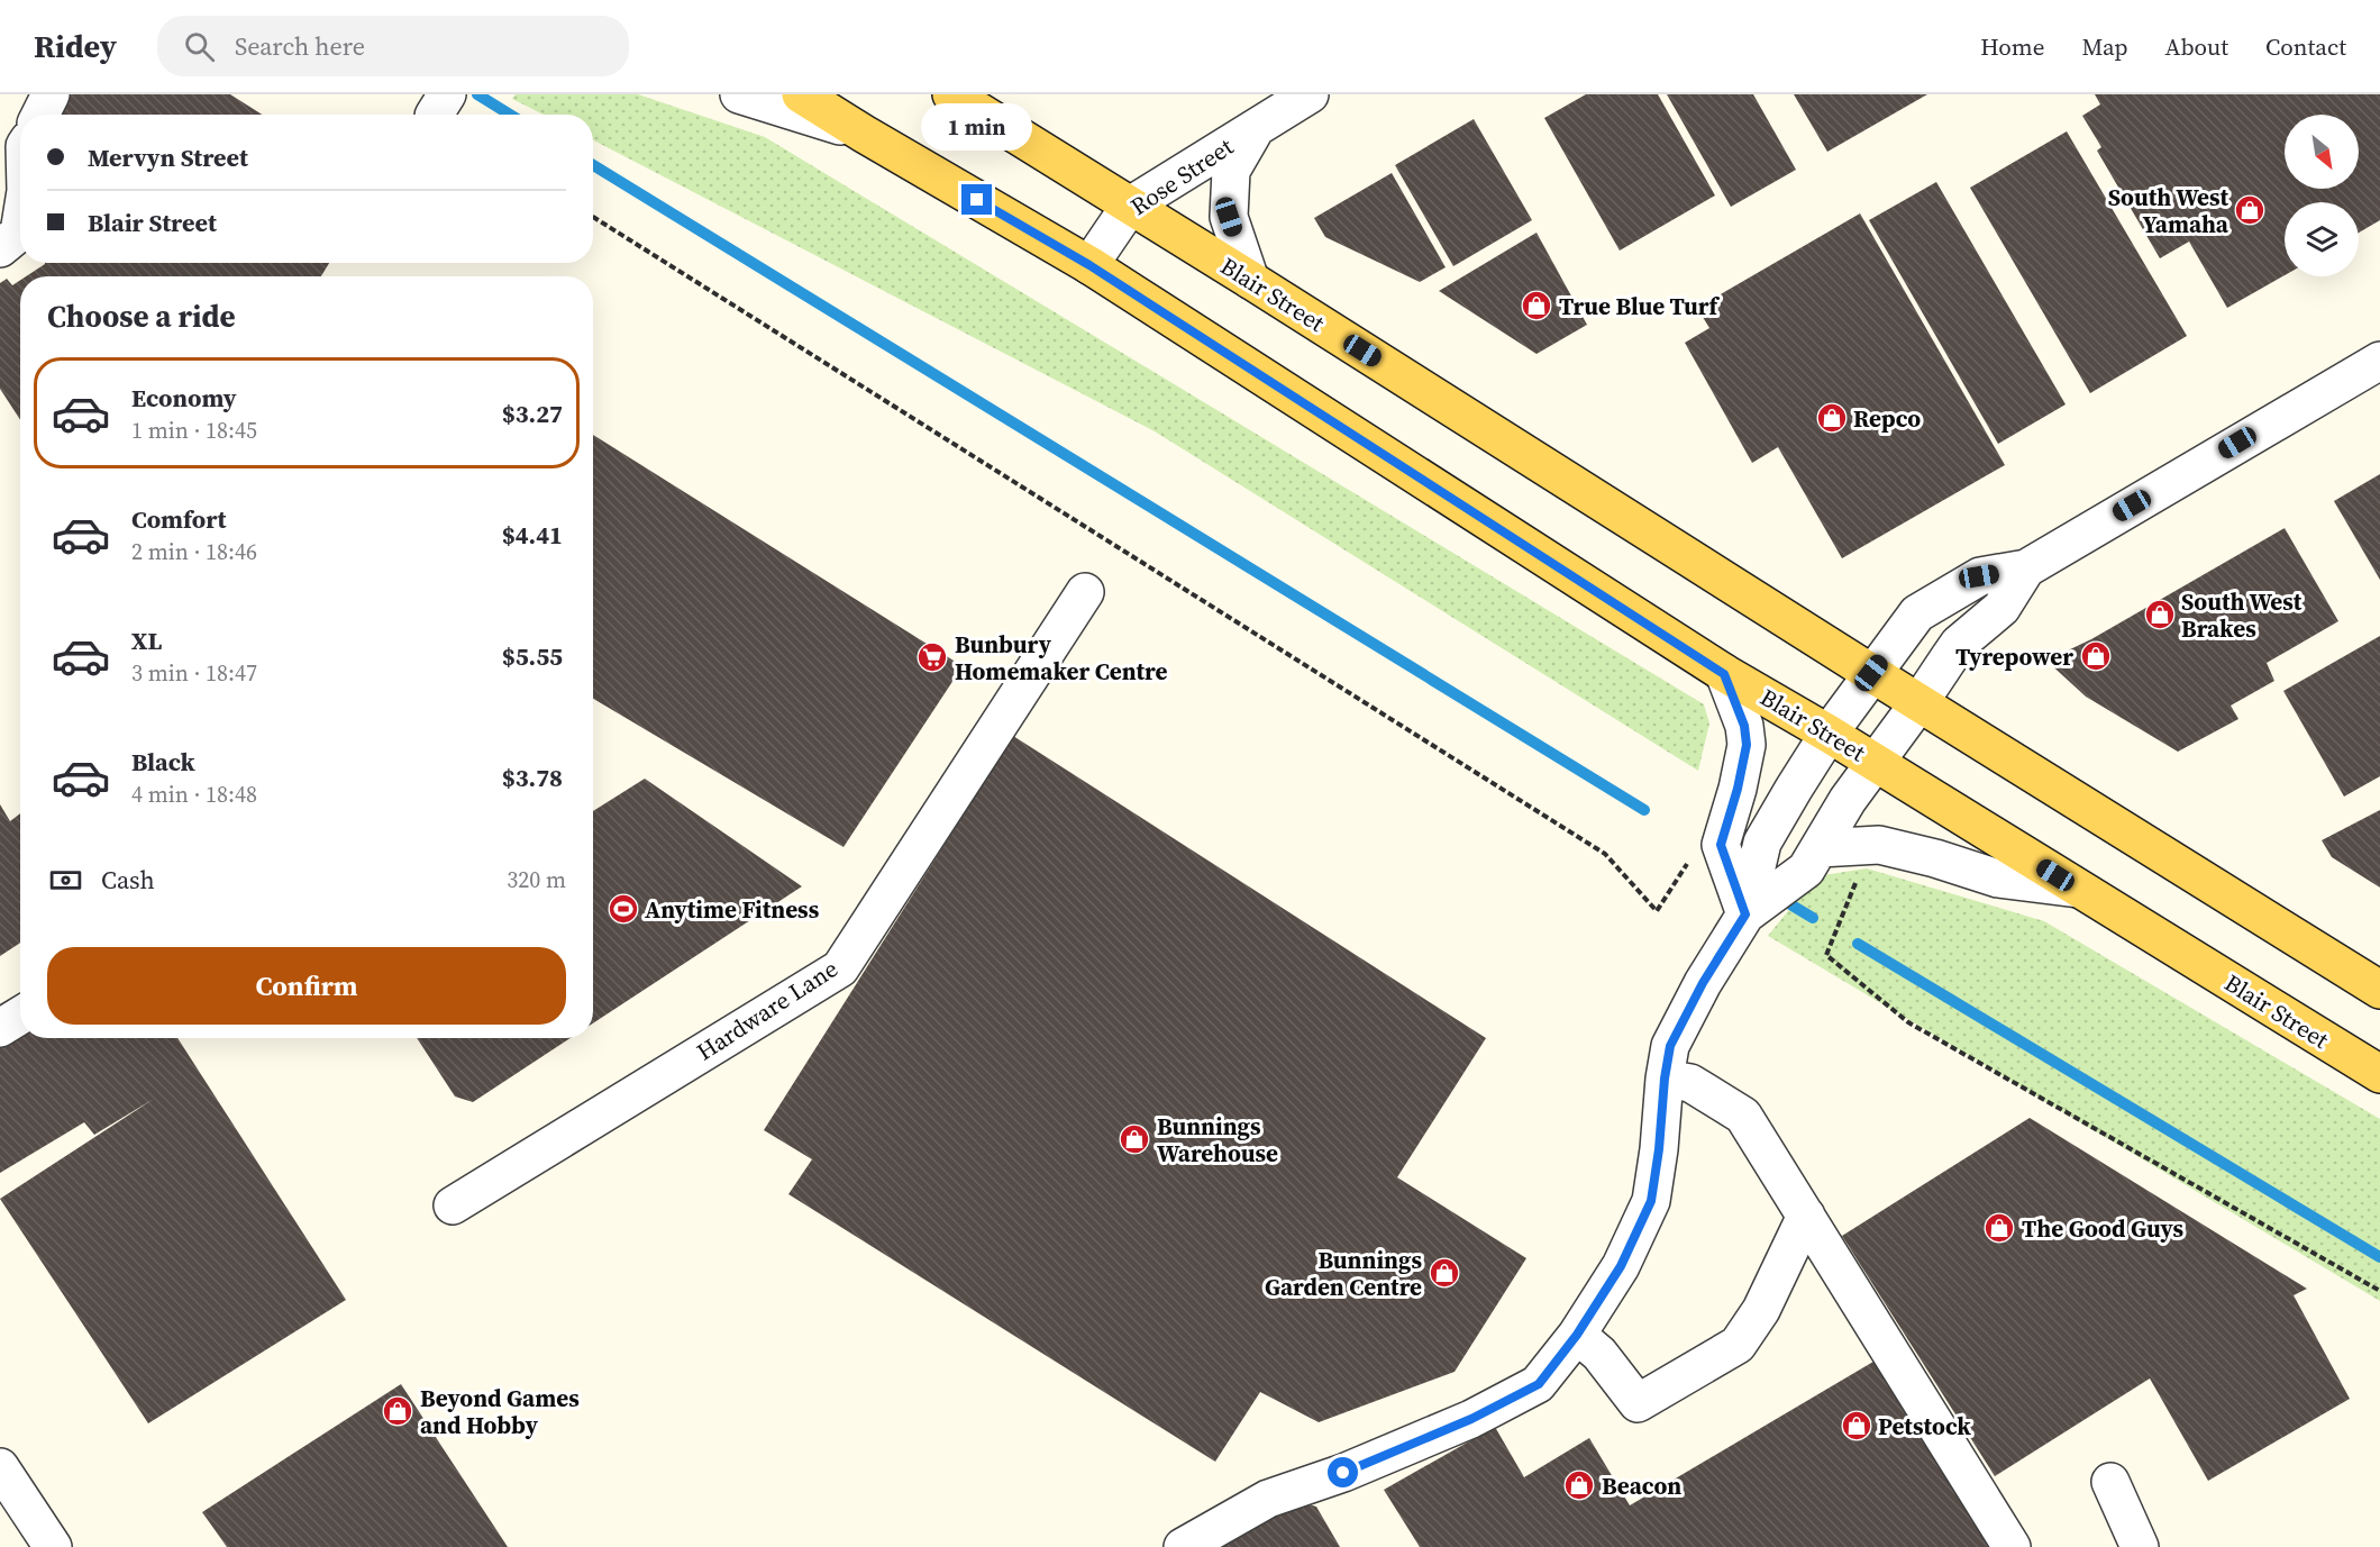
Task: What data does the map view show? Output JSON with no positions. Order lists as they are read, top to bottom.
{
  "streets": {
    "main road": ["Blair Street"],
    "street": ["Rose Street", "Hardware Lane"]
  },
  "crossings": [
    ["Rose Street", "Blair Street"]
  ],
  "places": {
    "shop": [
      "South West Yamaha",
      "True Blue Turf",
      "Repco",
      "South West Brakes",
      "Tyrepower",
      "Bunnings Warehouse",
      "The Good Guys",
      "Bunnings Garden Centre",
      "Beyond Games and Hobby",
      "Petstock",
      "Beacon"
    ],
    "supermarket": ["Bunbury Homemaker Centre"],
    "sports": ["Anytime Fitness"]
  },
  "north": "bottom right",
  "page": {
    "header": "Ridey",
    "search": "Search here",
    "nav": [
      "Home",
      "Map",
      "About",
      "Contact"
    ],
    "bubble": "1 min",
    "banner": ["Mervyn Street", "Blair Street"],
    "heading": "Choose a ride",
    "list": [
      {
        "name": "Economy",
        "note": "1 min · 18:45",
        "value": "$3.27"
      },
      {
        "name": "Comfort",
        "note": "2 min · 18:46",
        "value": "$4.41"
      },
      {
        "name": "XL",
        "note": "3 min · 18:47",
        "value": "$5.55"
      },
      {
        "name": "Black",
        "note": "4 min · 18:48",
        "value": "$3.78"
      }
    ],
    "pay": ["Cash", "320 m"],
    "buttons": "Confirm"
  }
}
